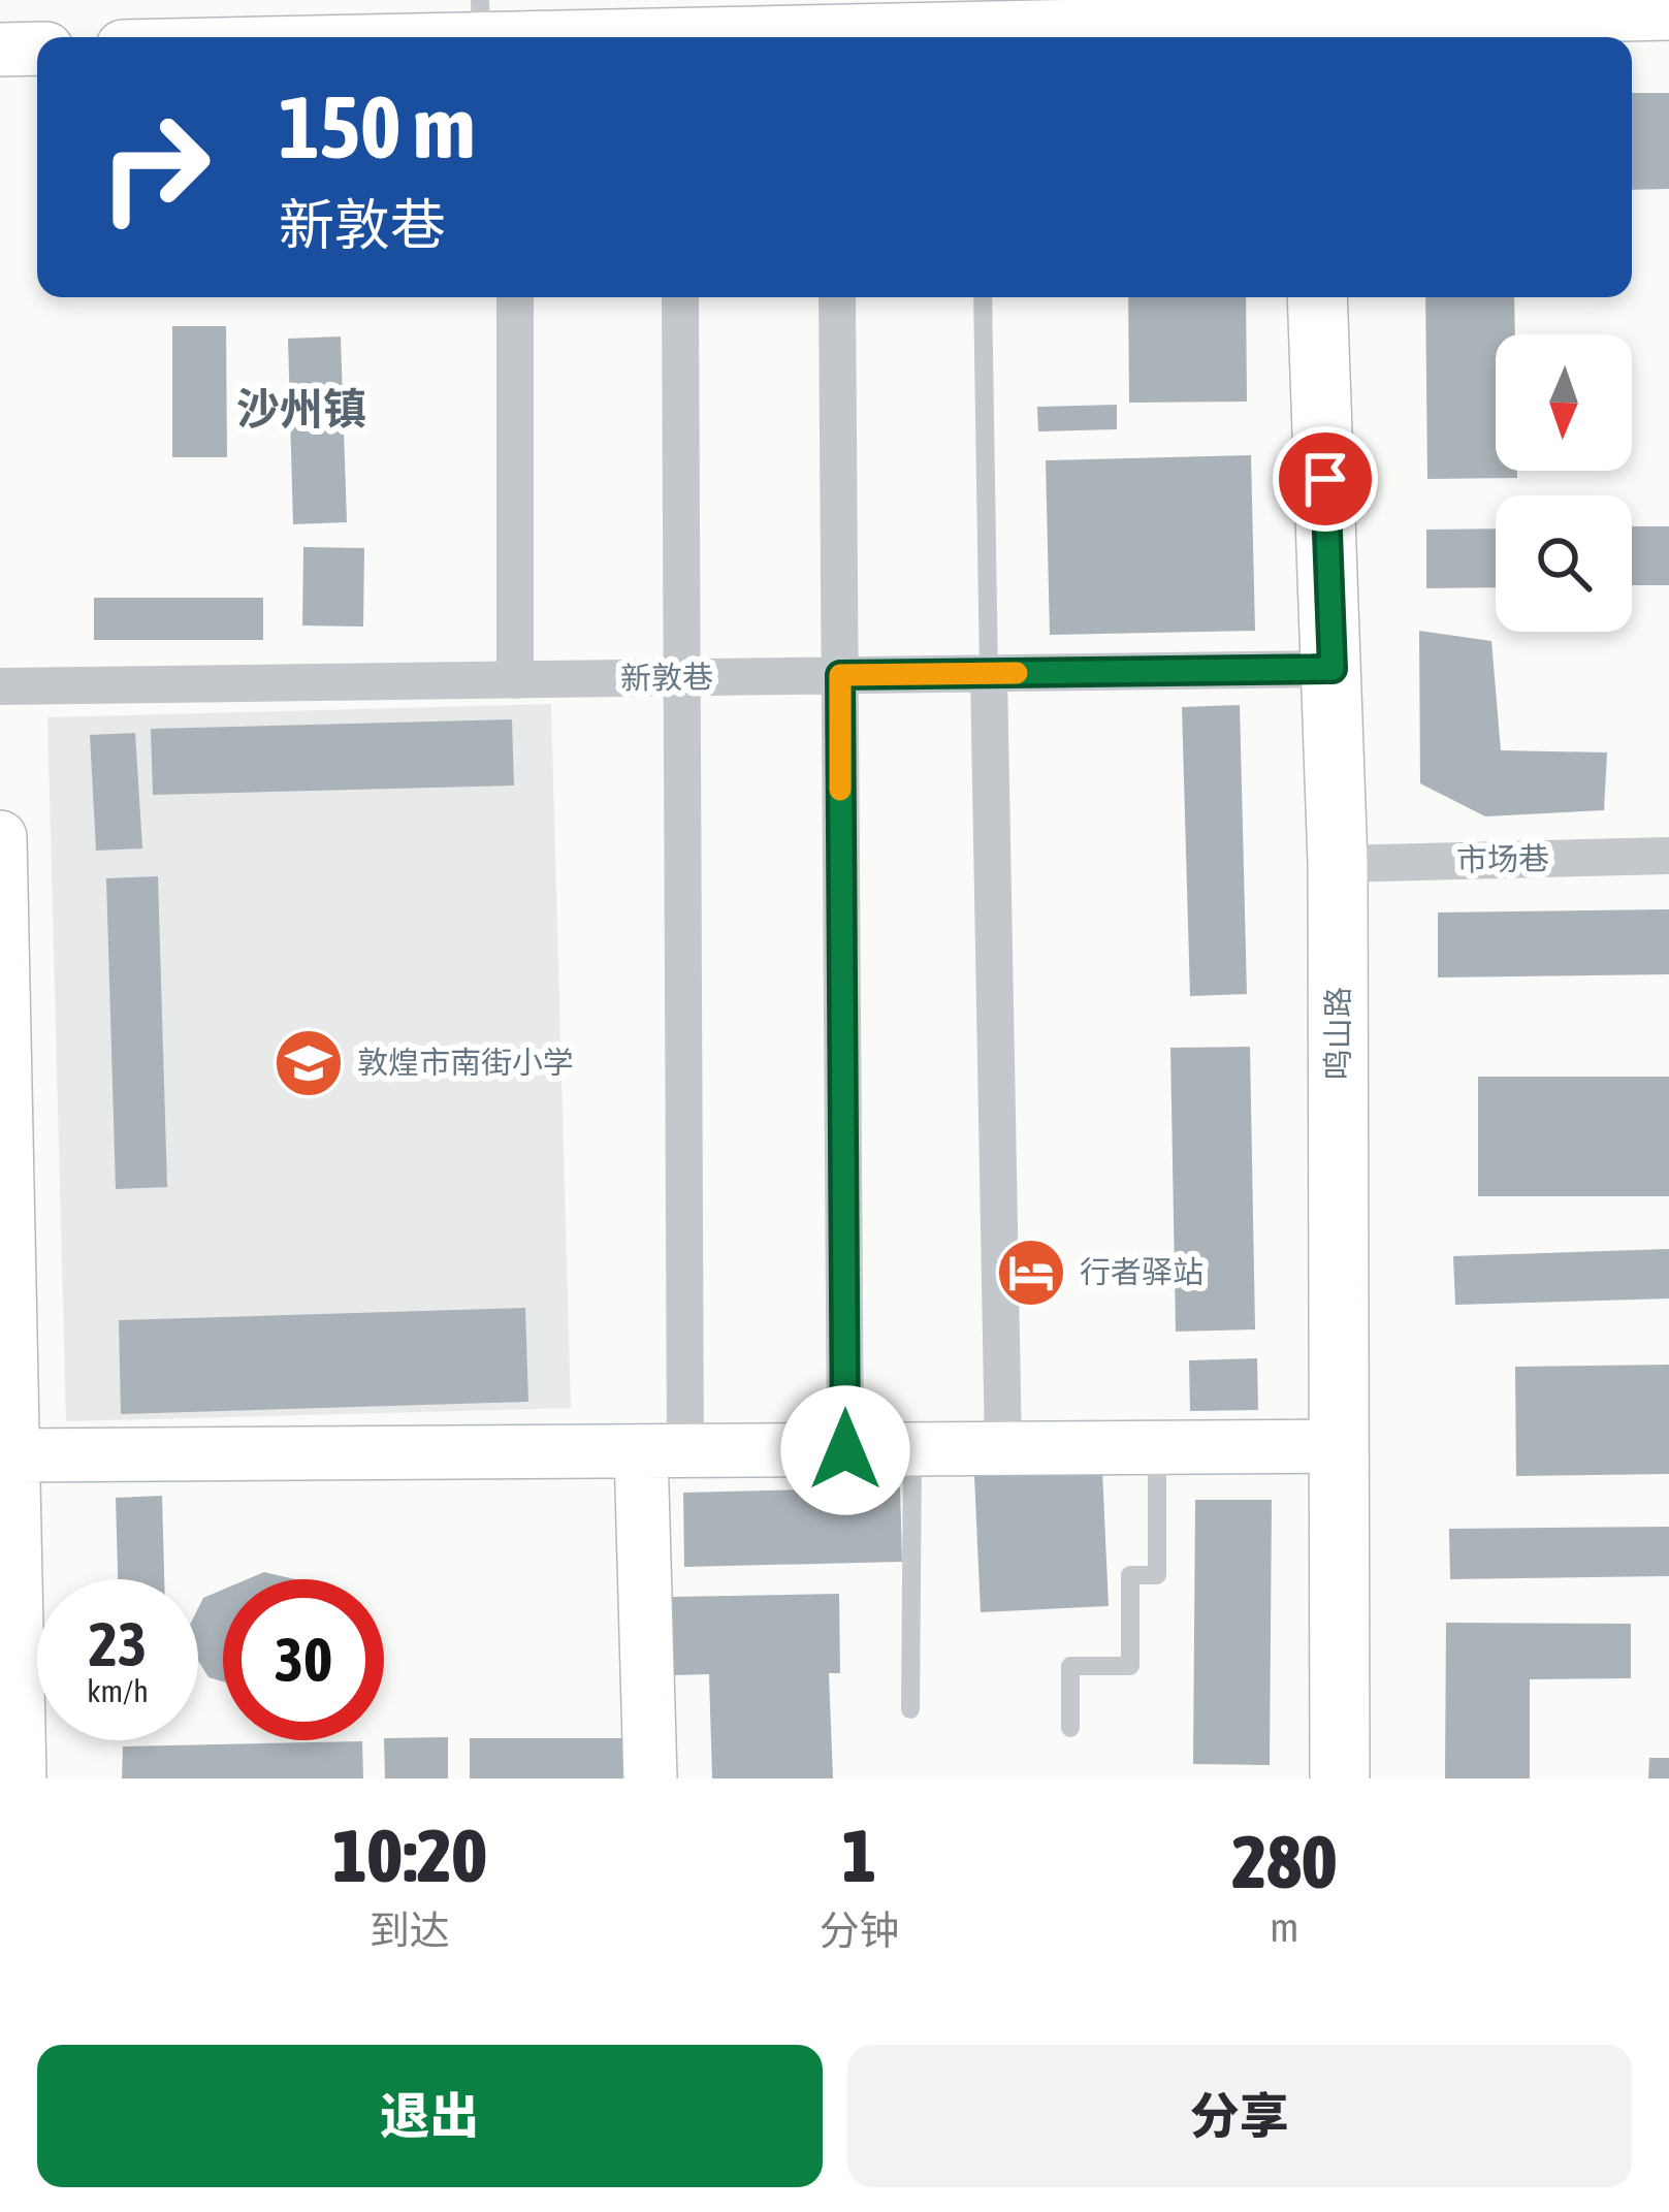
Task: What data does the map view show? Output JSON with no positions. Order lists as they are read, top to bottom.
{
  "streets": {
    "main road": ["鸣山路"],
    "street": ["新敦巷", "市场巷"]
  },
  "crossings": [
    ["新敦巷", "鸣山路"],
    ["市场巷", "鸣山路"]
  ],
  "districts": ["沙州镇"],
  "places": {
    "school or university": ["敦煌市南街小学"],
    "hotel": ["行者驿站"]
  },
  "north": "bottom",
  "page": {
    "turn": ["150 m", "新敦巷"],
    "speed": "23 km/h",
    "limit": "30",
    "eta": [
      "10:20",
      "到达",
      "1",
      "分钟",
      "280",
      "m"
    ],
    "buttons": ["退出", "分享"]
  }
}
